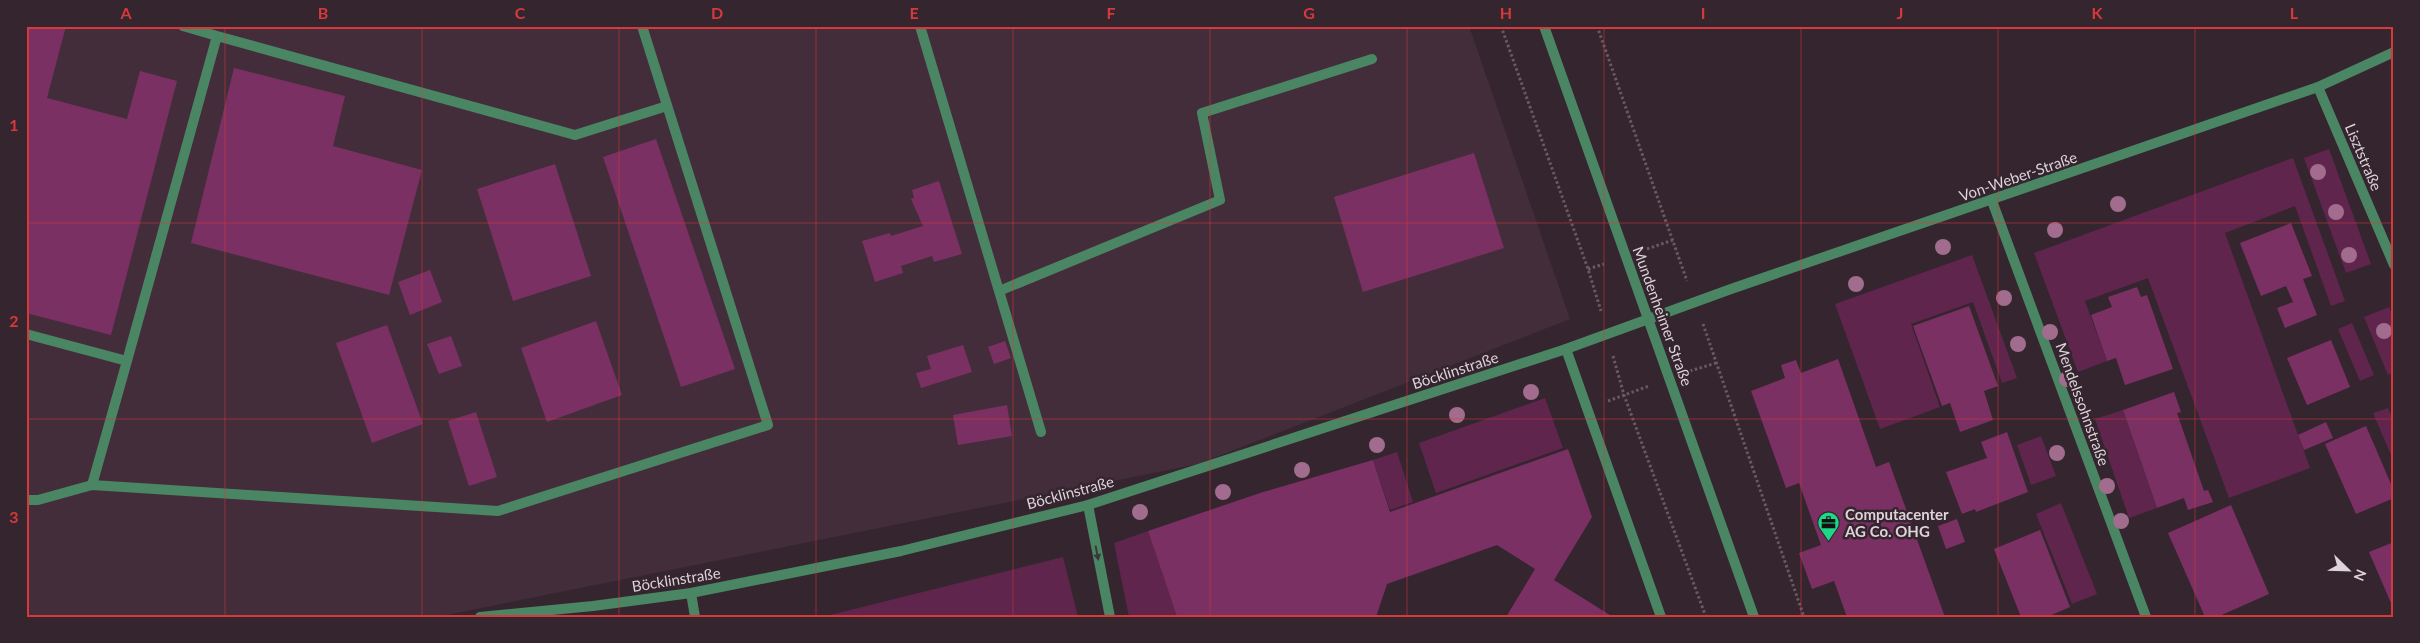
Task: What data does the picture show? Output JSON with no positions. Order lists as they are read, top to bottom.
{
  "streets": {
    "street": [
      "Lisztstraße",
      "Von-Weber-Straße",
      "Mundenheimer Straße",
      "Böcklinstraße",
      "Mendelssohnstraße"
    ]
  },
  "crossings": [
    ["Lisztstraße", "Von-Weber-Straße"],
    ["Von-Weber-Straße", "Mundenheimer Straße"],
    ["Von-Weber-Straße", "Böcklinstraße"],
    ["Von-Weber-Straße", "Mendelssohnstraße"],
    ["Mundenheimer Straße", "Böcklinstraße"]
  ],
  "places": {
    "office": ["Computacenter AG Co. OHG"]
  },
  "north": "bottom right",
  "grid": {
    "columns": [
      "A",
      "B",
      "C",
      "D",
      "E",
      "F",
      "G",
      "H",
      "I",
      "J",
      "K",
      "L"
    ],
    "rows": ["1", "2", "3"]
  }
}
